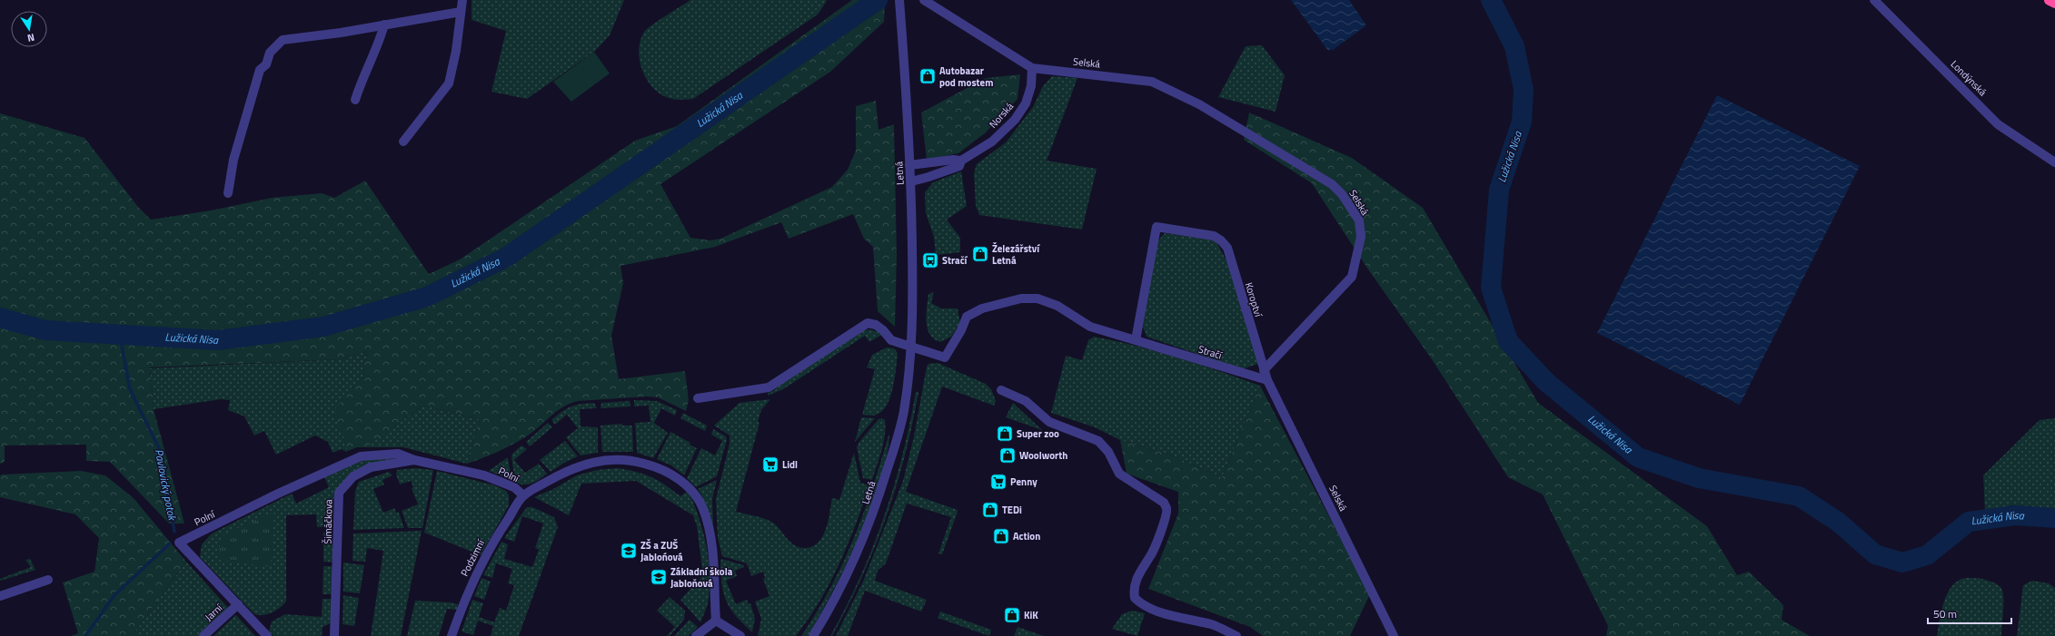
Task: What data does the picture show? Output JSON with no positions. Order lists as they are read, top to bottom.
{
  "streets": {
    "street": [
      "Selská",
      "Londýnská",
      "Norská",
      "Letná",
      "Koroptví",
      "Stračí",
      "Polní",
      "Šimáčkova",
      "Podzimní",
      "Jarní"
    ]
  },
  "crossings": [
    ["Selská", "Norská"],
    ["Selská", "Koroptví"],
    ["Selská", "Stračí"],
    ["Norská", "Letná"],
    ["Letná", "Stračí"],
    ["Koroptví", "Stračí"],
    ["Polní", "Šimáčkova"],
    ["Polní", "Podzimní"],
    ["Polní", "Jarní"]
  ],
  "water": ["Lužická Nisa", "Pavlovický potok"],
  "places": {
    "shop": [
      "Autobazar pod mostem",
      "Železářství Letná",
      "Super zoo",
      "Woolworth",
      "TEDi",
      "Action",
      "KiK"
    ],
    "bus stop": ["Stračí"],
    "supermarket": ["Lidl", "Penny"],
    "school or university": ["ZŠ a ZUŠ Jablońová", "Základní škola Jabloňová"]
  },
  "scale_bar": "50 m",
  "north": "bottom"
}
